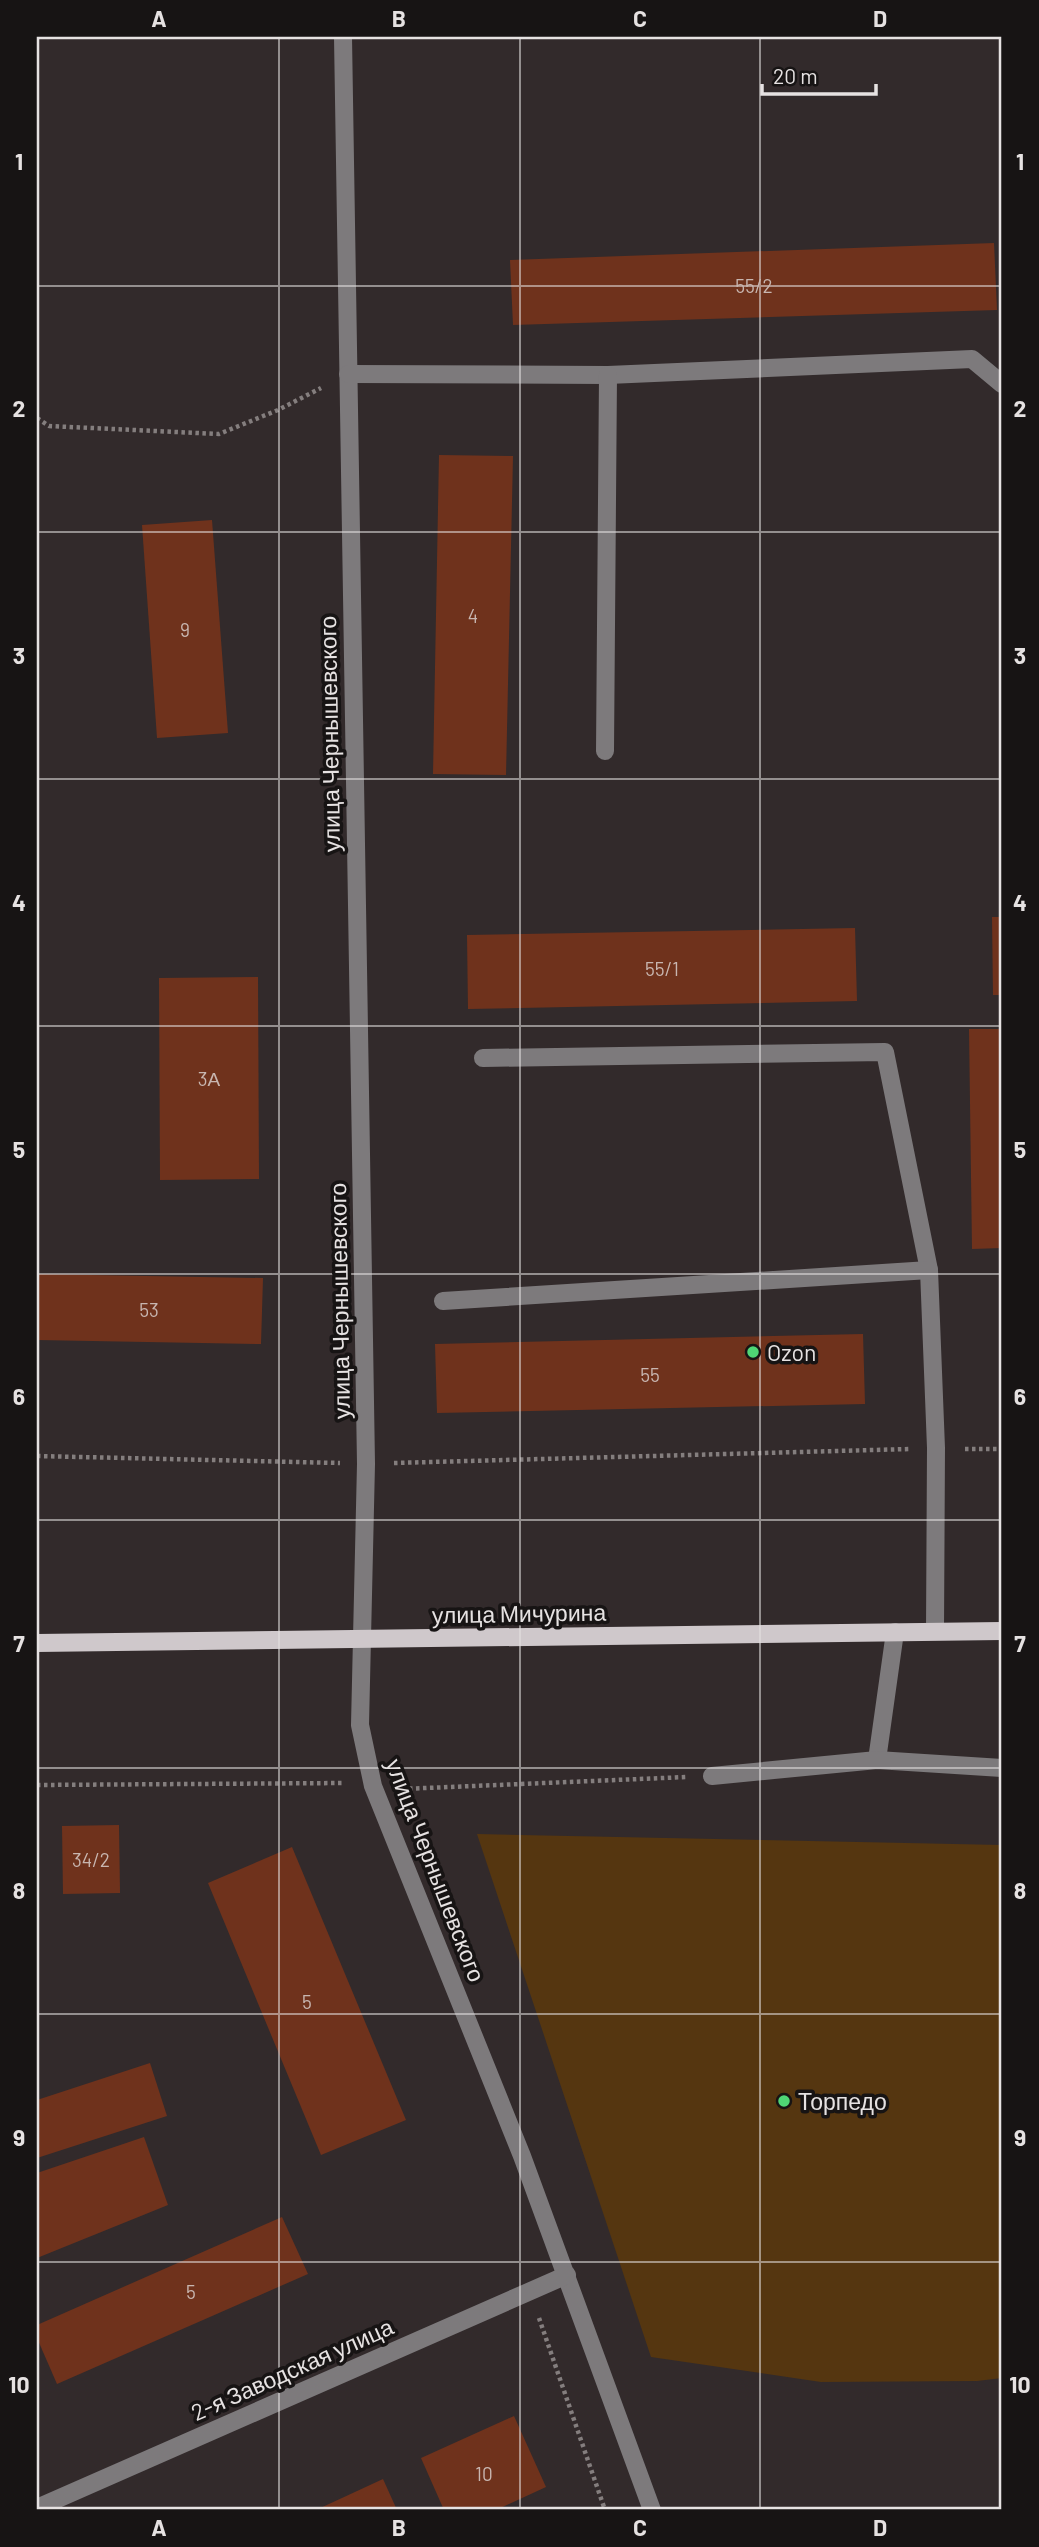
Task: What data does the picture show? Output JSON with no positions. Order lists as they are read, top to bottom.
{
  "streets": {
    "main road": ["улица Мичурина"],
    "street": ["улица Чернышевского", "2-я Заводская улица"]
  },
  "crossings": [
    ["улица Чернышевского", "улица Мичурина"],
    ["улица Чернышевского", "2-я Заводская улица"]
  ],
  "places": ["Ozon", "Торпедо"],
  "house_numbers": [
    "55/2",
    "4",
    "9",
    "55/1",
    "3А",
    "53",
    "55",
    "34/2",
    "5",
    "5",
    "10"
  ],
  "scale_bar": "20 m",
  "grid": {
    "columns": [
      "A",
      "B",
      "C",
      "D"
    ],
    "rows": [
      "1",
      "2",
      "3",
      "4",
      "5",
      "6",
      "7",
      "8",
      "9",
      "10"
    ]
  }
}
